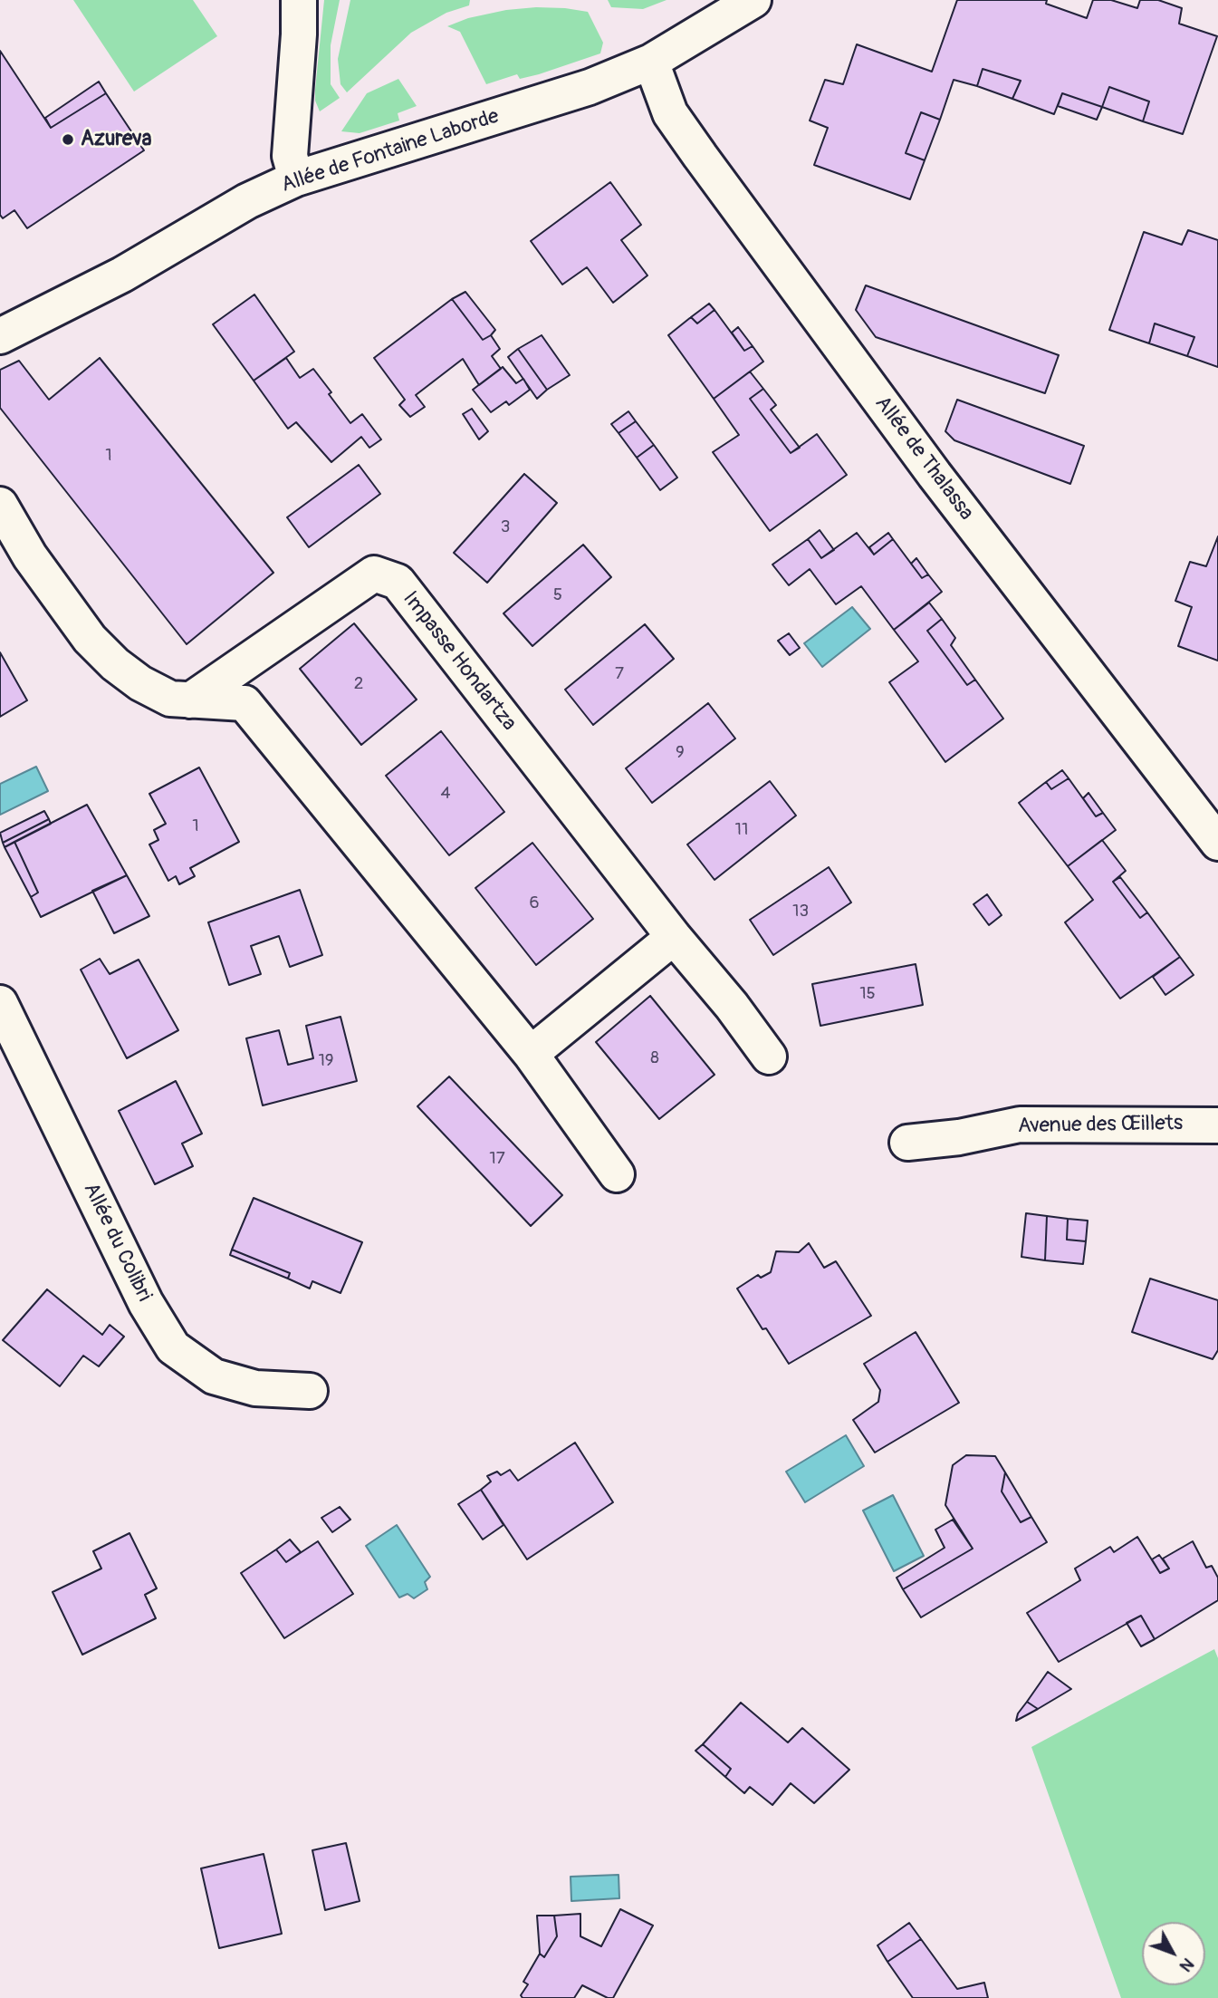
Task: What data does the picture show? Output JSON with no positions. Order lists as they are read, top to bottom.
{
  "streets": {
    "street": [
      "Allée de Fontaine Laborde",
      "Allée de Thalassa",
      "Impasse Hondartza",
      "Avenue des Œillets",
      "Allée du Colibri"
    ]
  },
  "crossings": [
    ["Allée de Fontaine Laborde", "Allée de Thalassa"]
  ],
  "places": ["Azureva"],
  "house_numbers": [
    "1",
    "3",
    "5",
    "7",
    "2",
    "9",
    "4",
    "1",
    "11",
    "6",
    "13",
    "15",
    "8",
    "19",
    "17"
  ],
  "north": "bottom right"
}
